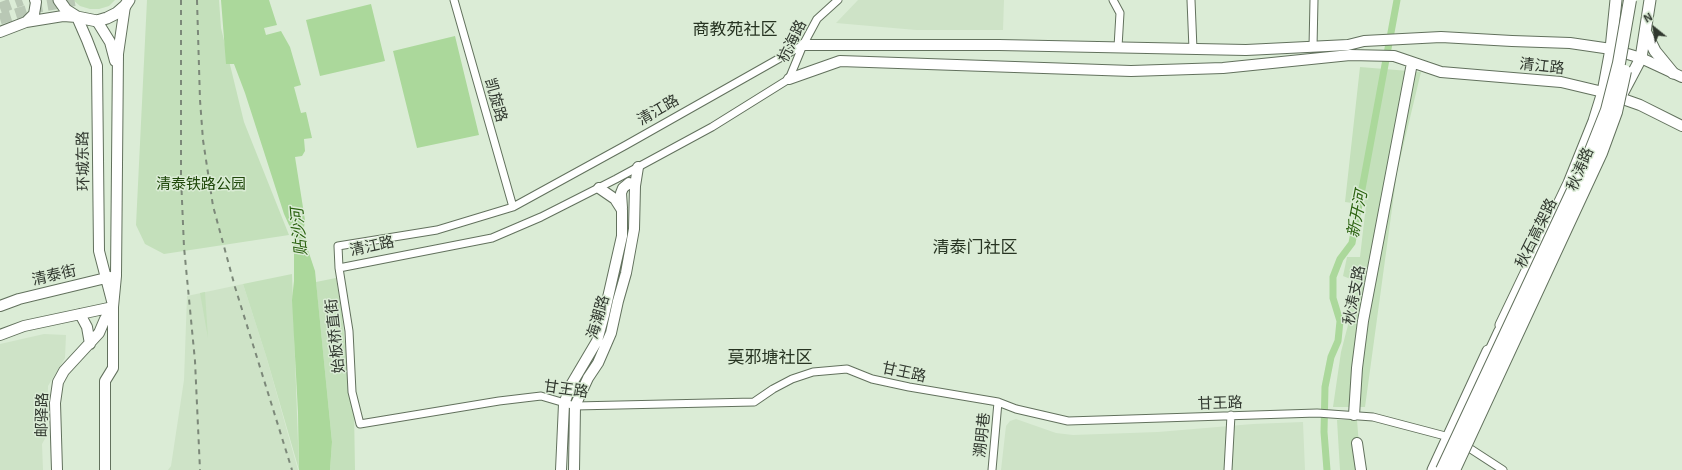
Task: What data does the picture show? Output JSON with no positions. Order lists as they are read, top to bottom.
{
  "streets": {
    "highway": ["秋石高架路"],
    "main road": [
      "清江路",
      "环城东路",
      "秋涛路",
      "清泰街",
      "秋涛支路",
      "海潮路",
      "邮驿路"
    ],
    "street": [
      "杭海路",
      "凯旋路",
      "始板桥直街",
      "甘王路",
      "溯明巷"
    ]
  },
  "crossings": [
    ["杭海路", "清江路"],
    ["清江路", "凯旋路"],
    ["清江路", "秋涛路"],
    ["清江路", "秋涛支路"],
    ["清江路", "海潮路"],
    ["清江路", "始板桥直街"],
    ["环城东路", "清泰街"],
    ["环城东路", "邮驿路"],
    ["秋涛路", "甘王路"],
    ["秋涛支路", "甘王路"],
    ["海潮路", "甘王路"],
    ["始板桥直街", "甘王路"],
    ["甘王路", "溯明巷"]
  ],
  "districts": ["商教苑社区", "清泰门社区", "莫邪塘社区"],
  "water": ["新开河", "贴沙河"],
  "parks": ["清泰铁路公园"],
  "north": "top left"
}
